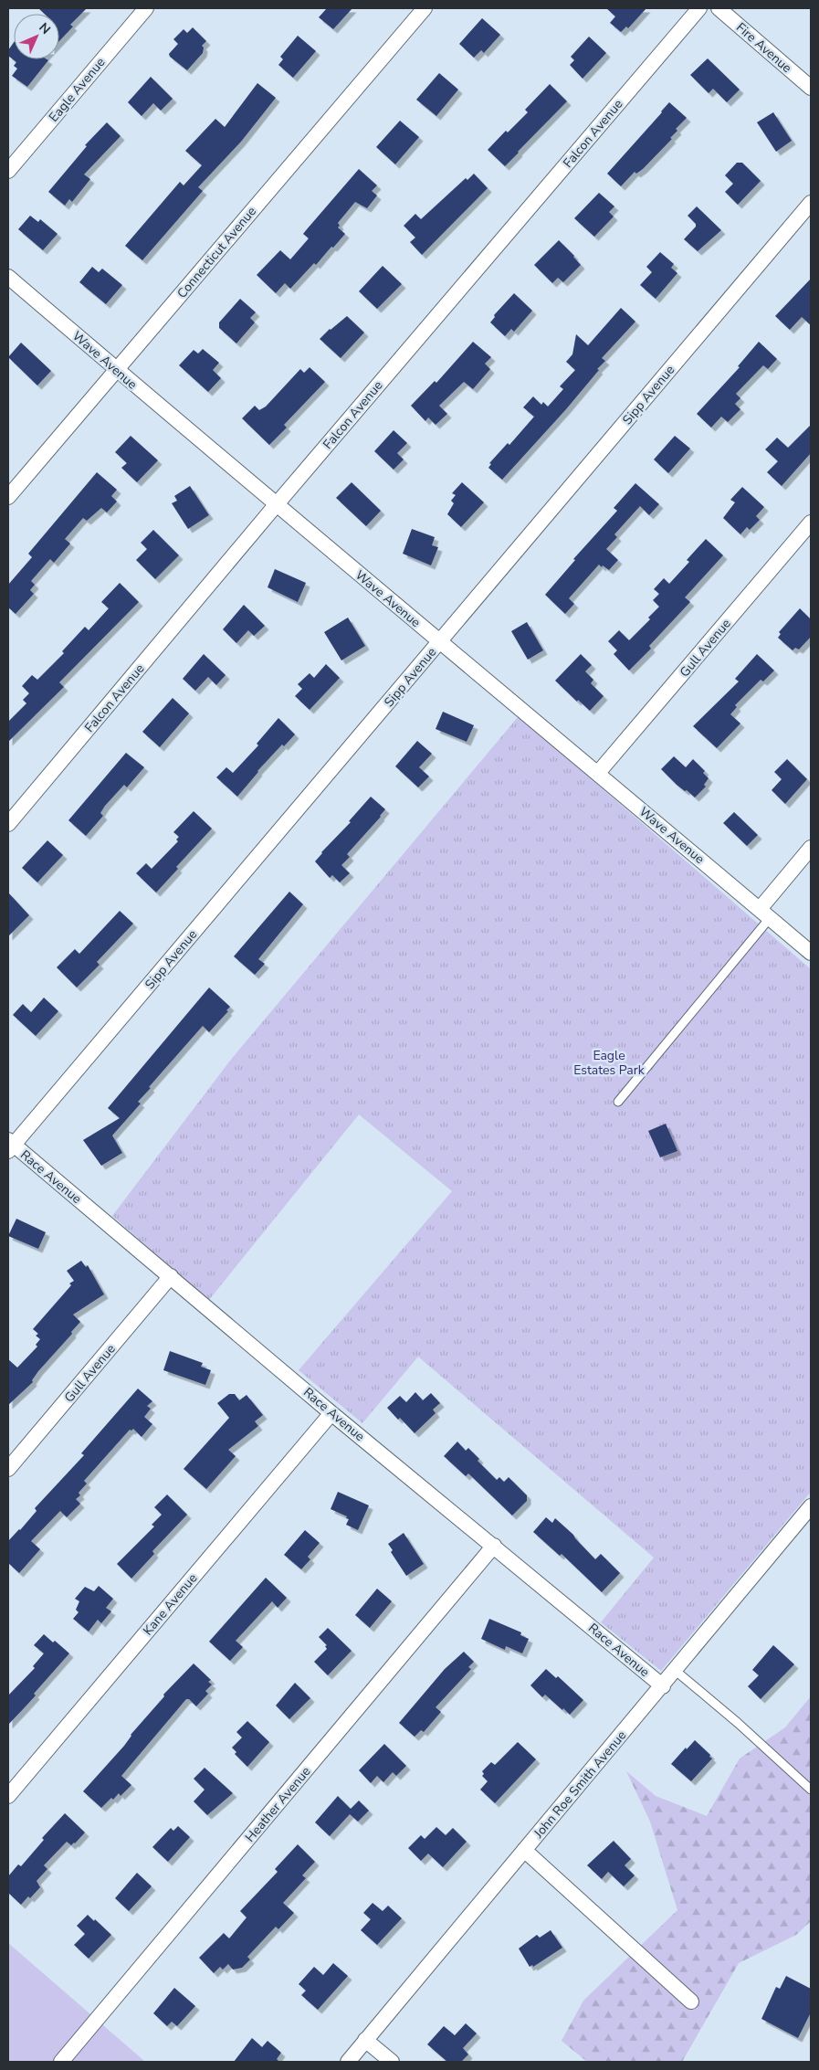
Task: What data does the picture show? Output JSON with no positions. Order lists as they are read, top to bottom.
{
  "streets": {
    "street": [
      "Fire Avenue",
      "Eagle Avenue",
      "Falcon Avenue",
      "Connecticut Avenue",
      "Wave Avenue",
      "Sipp Avenue",
      "Gull Avenue",
      "Race Avenue",
      "Kane Avenue",
      "John Roe Smith Avenue",
      "Heather Avenue"
    ]
  },
  "crossings": [
    ["Falcon Avenue", "Wave Avenue"],
    ["Connecticut Avenue", "Wave Avenue"],
    ["Wave Avenue", "Sipp Avenue"],
    ["Wave Avenue", "Gull Avenue"],
    ["Sipp Avenue", "Race Avenue"],
    ["Gull Avenue", "Race Avenue"],
    ["Race Avenue", "Kane Avenue"],
    ["Race Avenue", "John Roe Smith Avenue"],
    ["Race Avenue", "Heather Avenue"]
  ],
  "parks": ["Eagle Estates Park"],
  "north": "top right"
}
